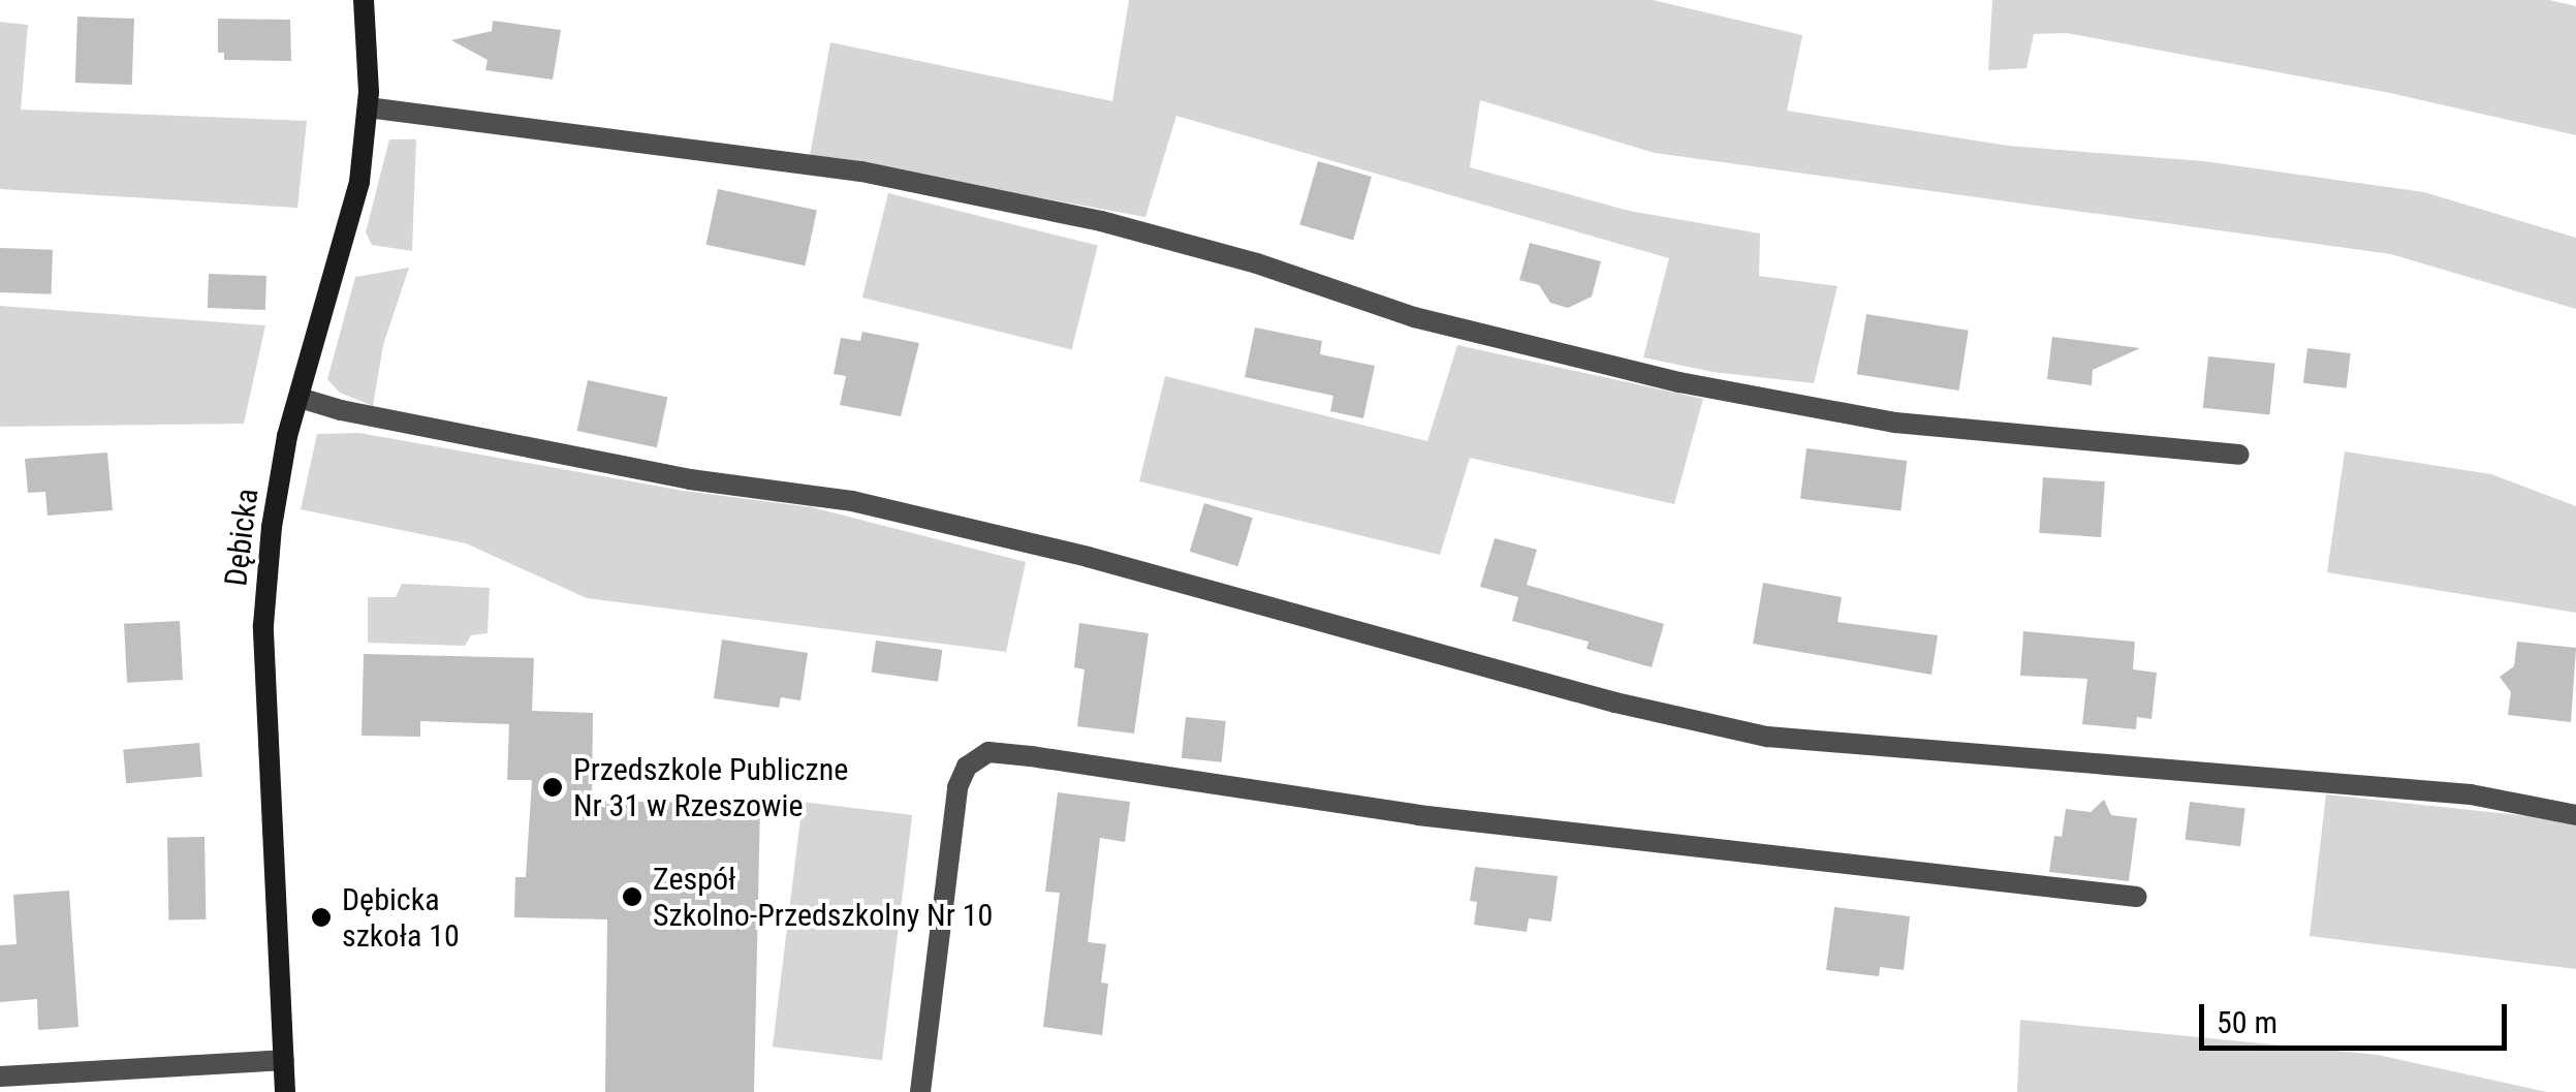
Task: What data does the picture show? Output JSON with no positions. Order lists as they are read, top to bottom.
{
  "streets": {
    "street": ["Dębicka"]
  },
  "places": ["Przedszkole Publiczne Nr 31 w Rzeszowie", "Zespół Szkolno-Przedszkolny Nr 10", "Dębicka szkoła 10"],
  "scale_bar": "50 m"
}
